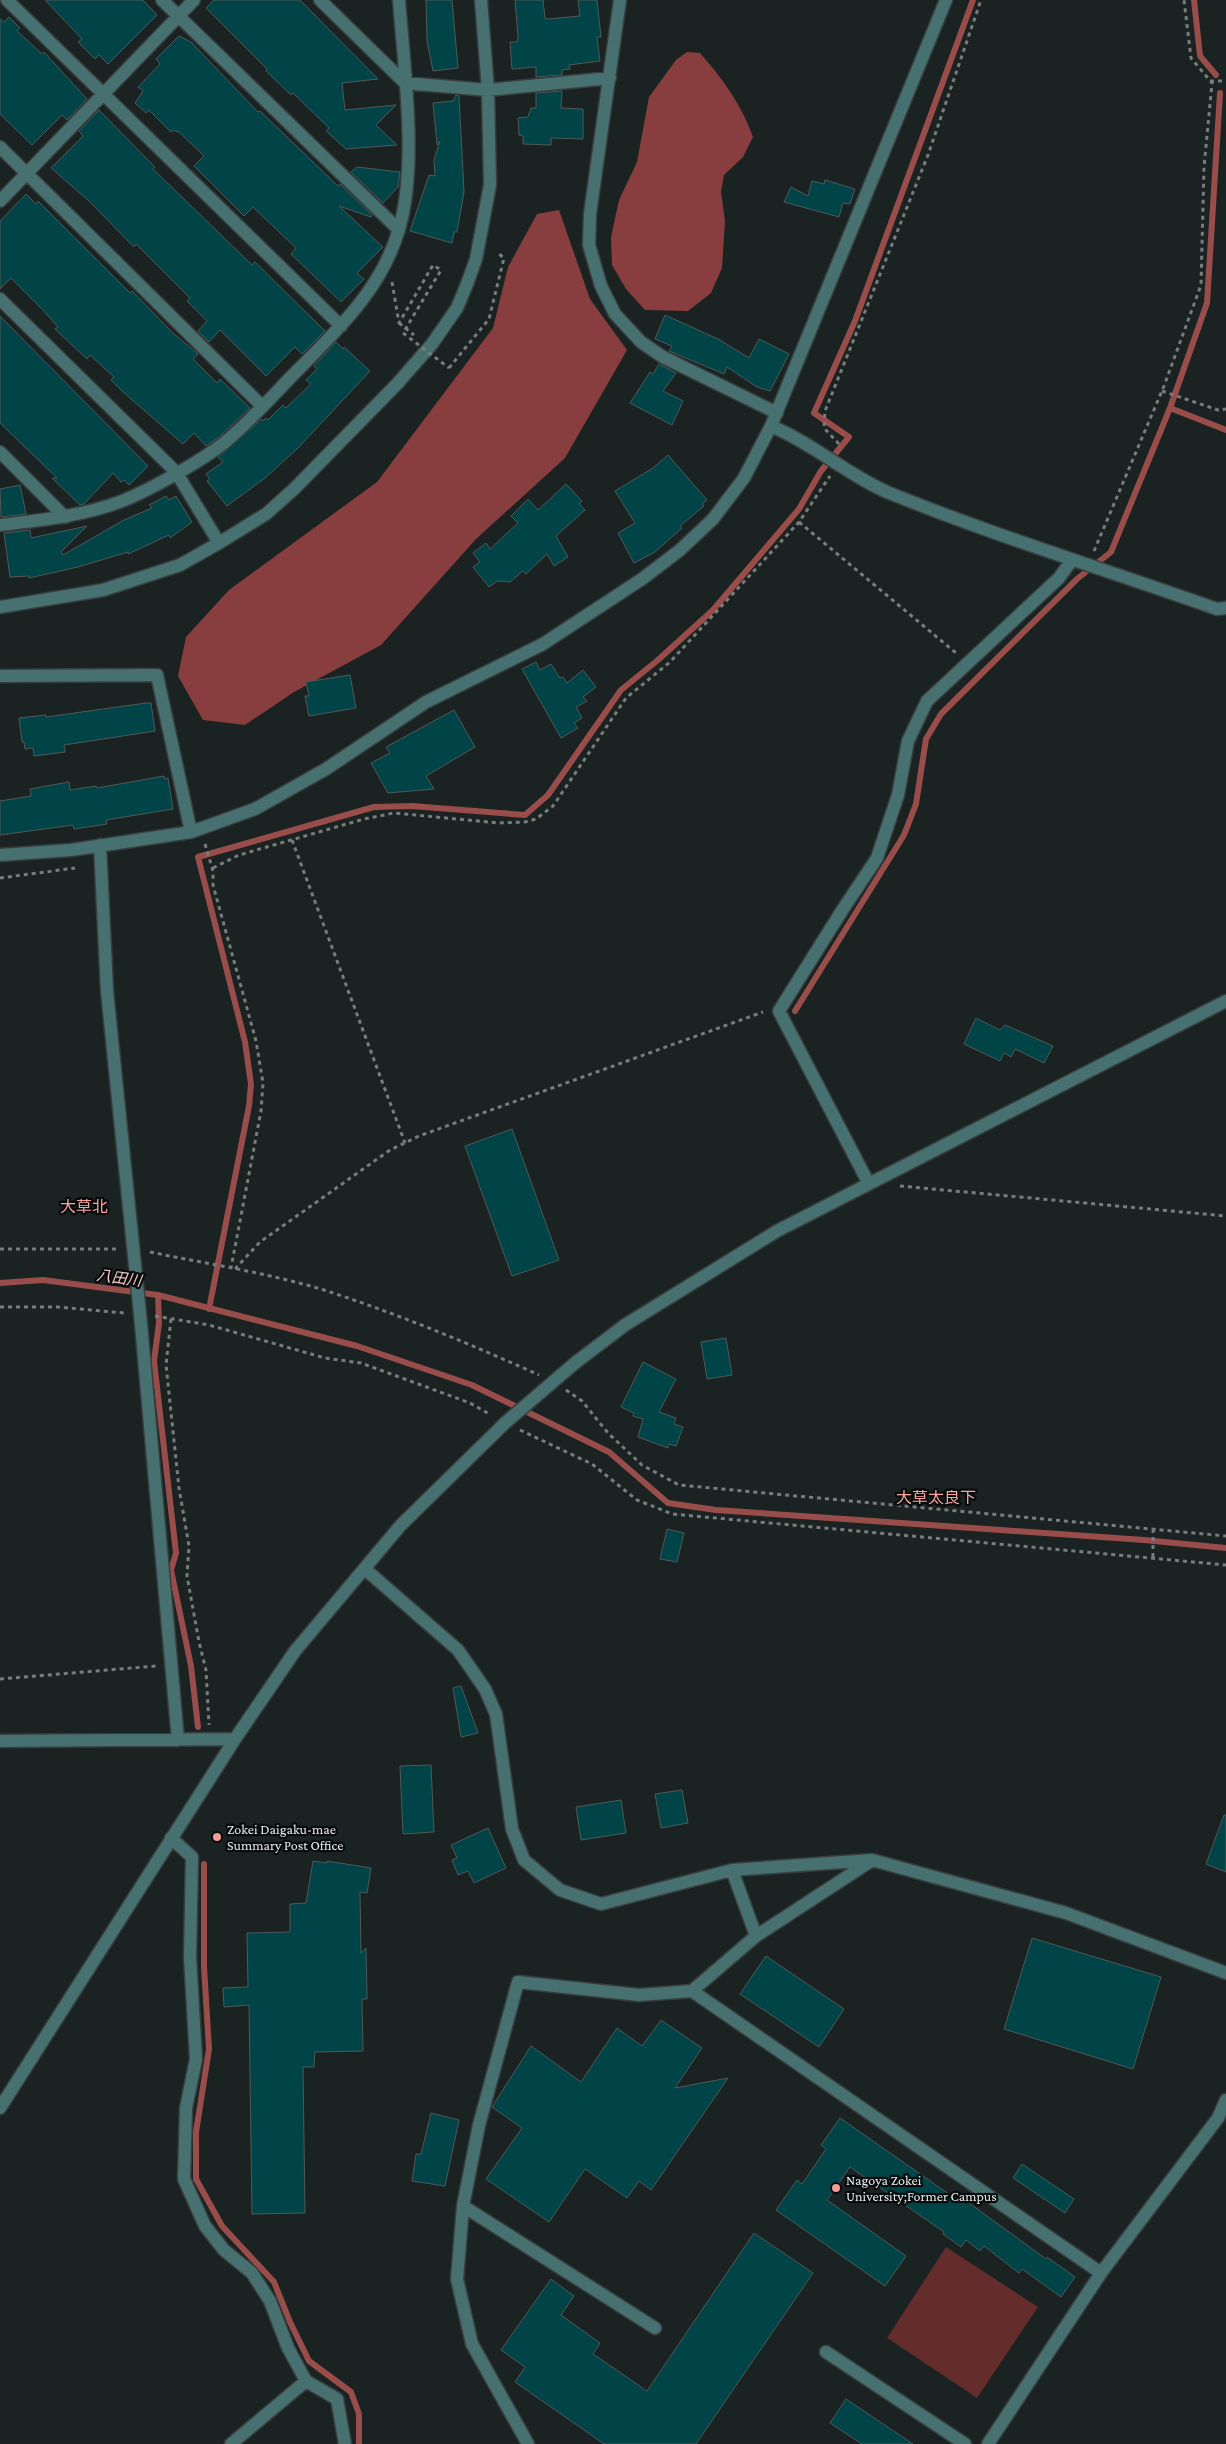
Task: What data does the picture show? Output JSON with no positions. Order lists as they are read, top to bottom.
{
  "districts": ["大草北", "大草太良下"],
  "water": ["八田川"],
  "places": ["Zokei Daigaku-mae Summary Post Office", "Nagoya Zokei University;Former Campus"]
}
